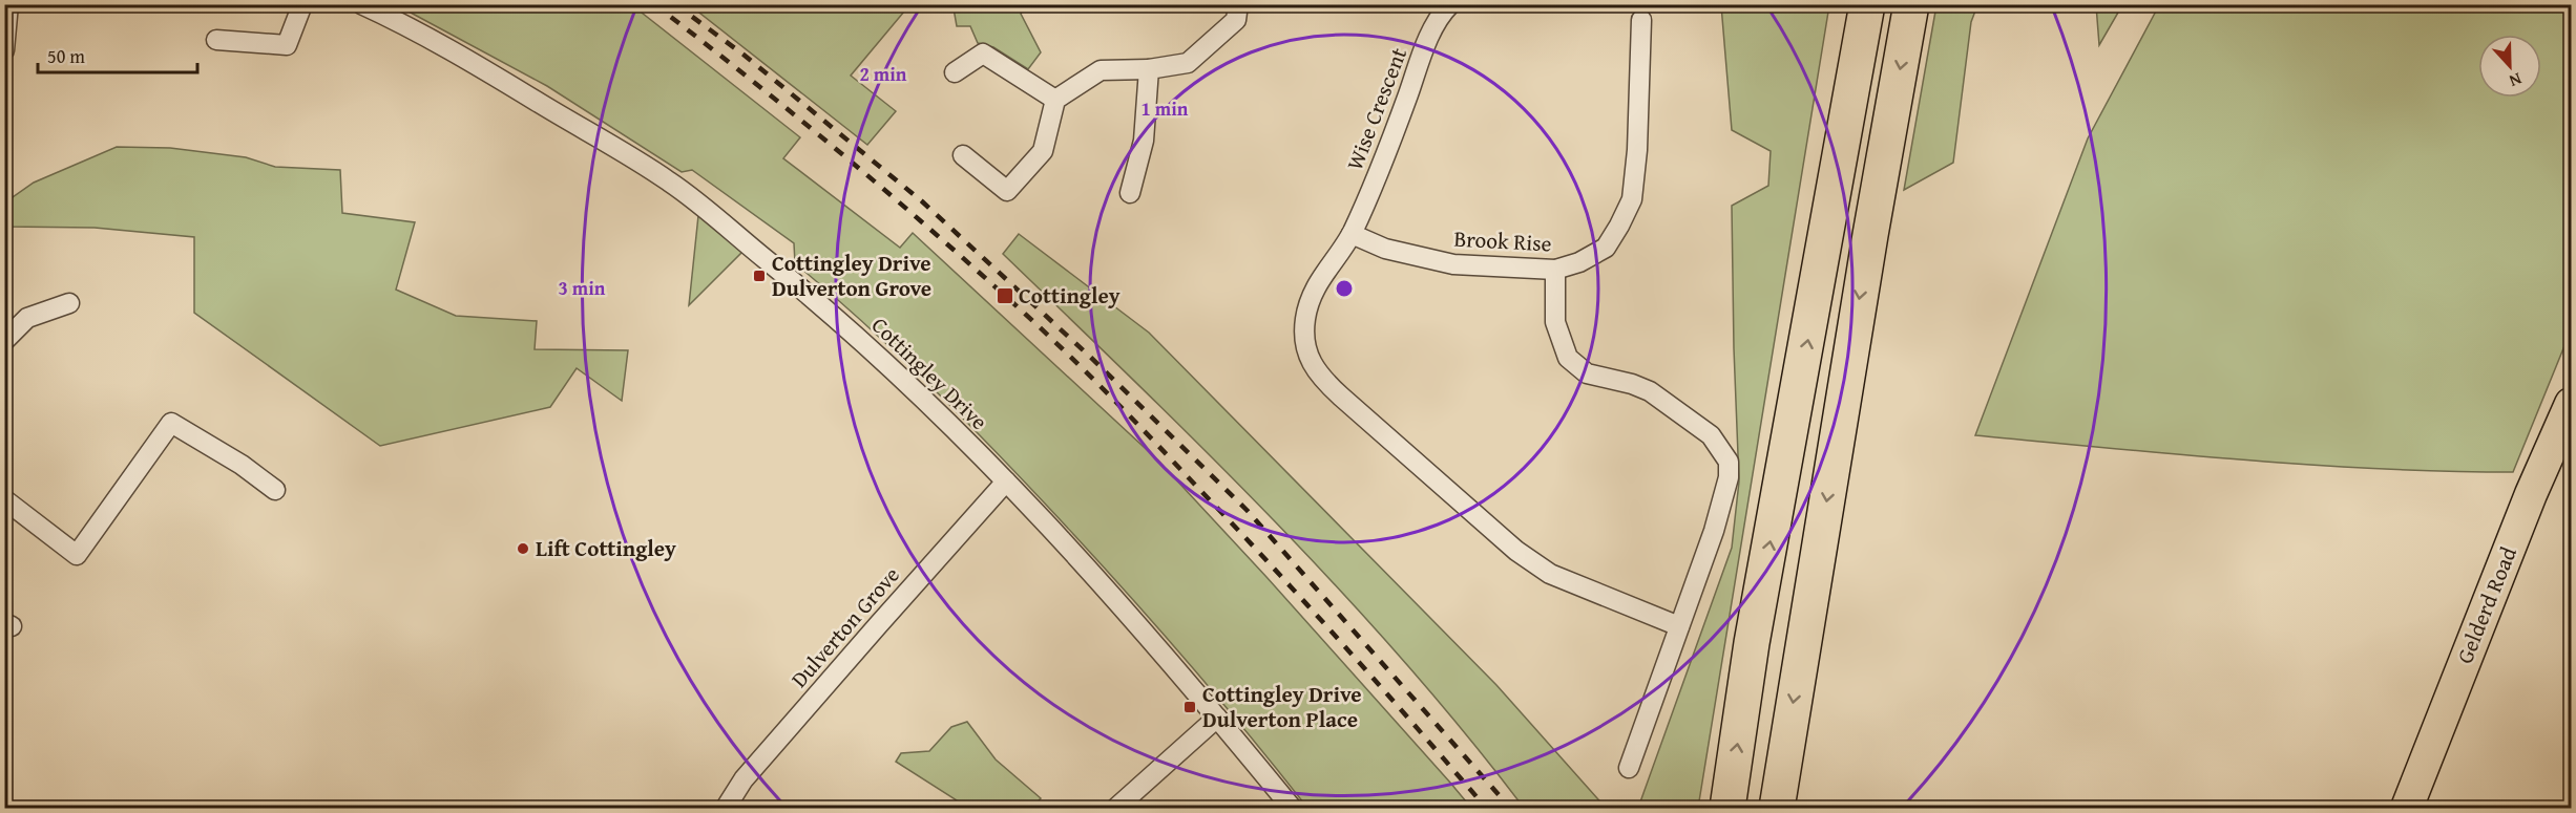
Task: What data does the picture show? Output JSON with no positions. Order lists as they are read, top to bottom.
{
  "streets": {
    "main road": ["Gelderd Road"],
    "street": [
      "Wise Crescent",
      "Brook Rise",
      "Cottingley Drive",
      "Dulverton Grove"
    ]
  },
  "crossings": [
    ["Wise Crescent", "Brook Rise"],
    ["Cottingley Drive", "Dulverton Grove"]
  ],
  "places": {
    "transit": ["Cottingley Drive Dulverton Grove", "Cottingley", "Cottingley Drive Dulverton Place"],
    "other": ["Lift Cottingley"]
  },
  "scale_bar": "50 m",
  "north": "bottom",
  "rings": ["2 min", "1 min", "3 min"]
}
